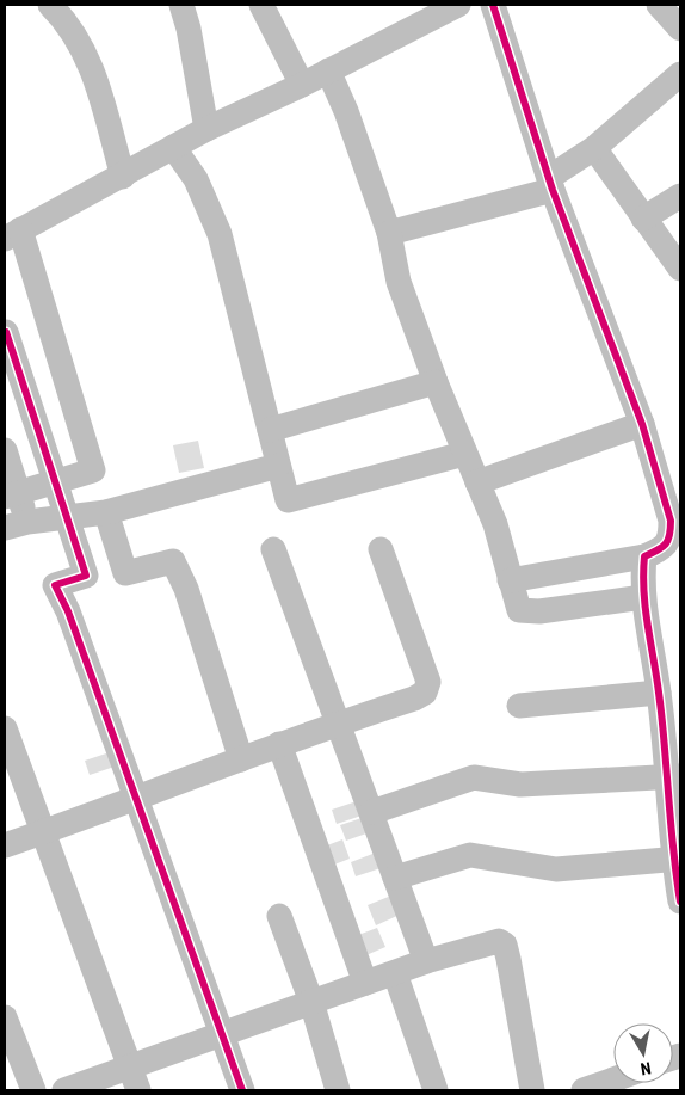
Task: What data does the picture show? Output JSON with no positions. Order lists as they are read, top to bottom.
{
  "north": "bottom"
}
